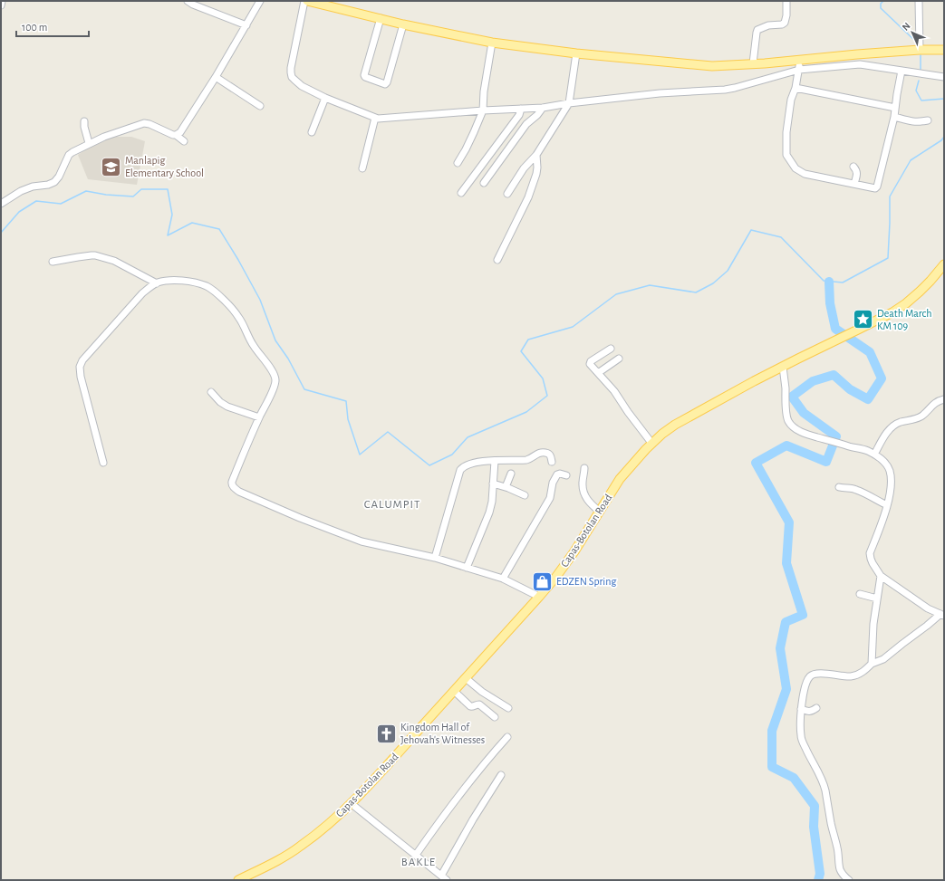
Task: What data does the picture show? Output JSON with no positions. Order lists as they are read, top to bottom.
{
  "streets": {
    "main road": ["Capas-Botolan Road"]
  },
  "districts": ["CALUMPIT", "BAKLE"],
  "places": {
    "school or university": ["Manlapig Elementary School"],
    "place": ["Death March KM 109"],
    "shop": ["EDZEN Spring"],
    "church": ["Kingdom Hall of Jehovah's Witnesses"]
  },
  "scale_bar": "100 m",
  "north": "top left"
}
